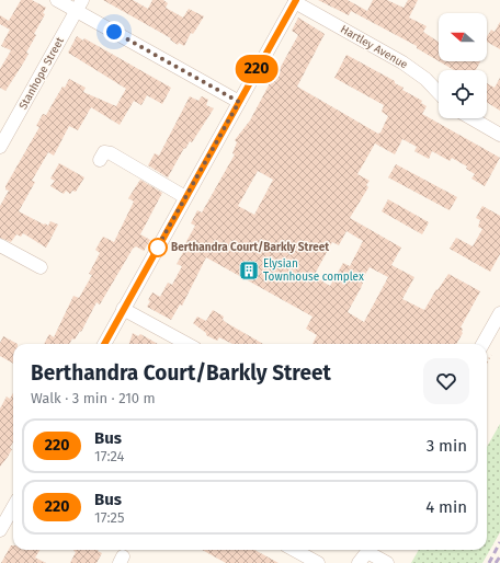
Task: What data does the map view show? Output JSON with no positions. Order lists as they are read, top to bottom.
{
  "streets": {
    "street": ["Hartley Avenue", "Stanhope Street"]
  },
  "places": {
    "other": ["Berthandra Court/Barkly Street"],
    "building": ["Elysian Townhouse complex"]
  },
  "lines": ["bus line 220"],
  "north": "left",
  "page": {
    "on_map": "220",
    "heading": ["Berthandra Court/Barkly Street", "Walk · 3 min · 210 m"],
    "list": [
      {
        "mark": "220",
        "name": "Bus",
        "note": "17:24",
        "value": "3 min"
      },
      {
        "mark": "220",
        "name": "Bus",
        "note": "17:25",
        "value": "4 min"
      }
    ]
  }
}
